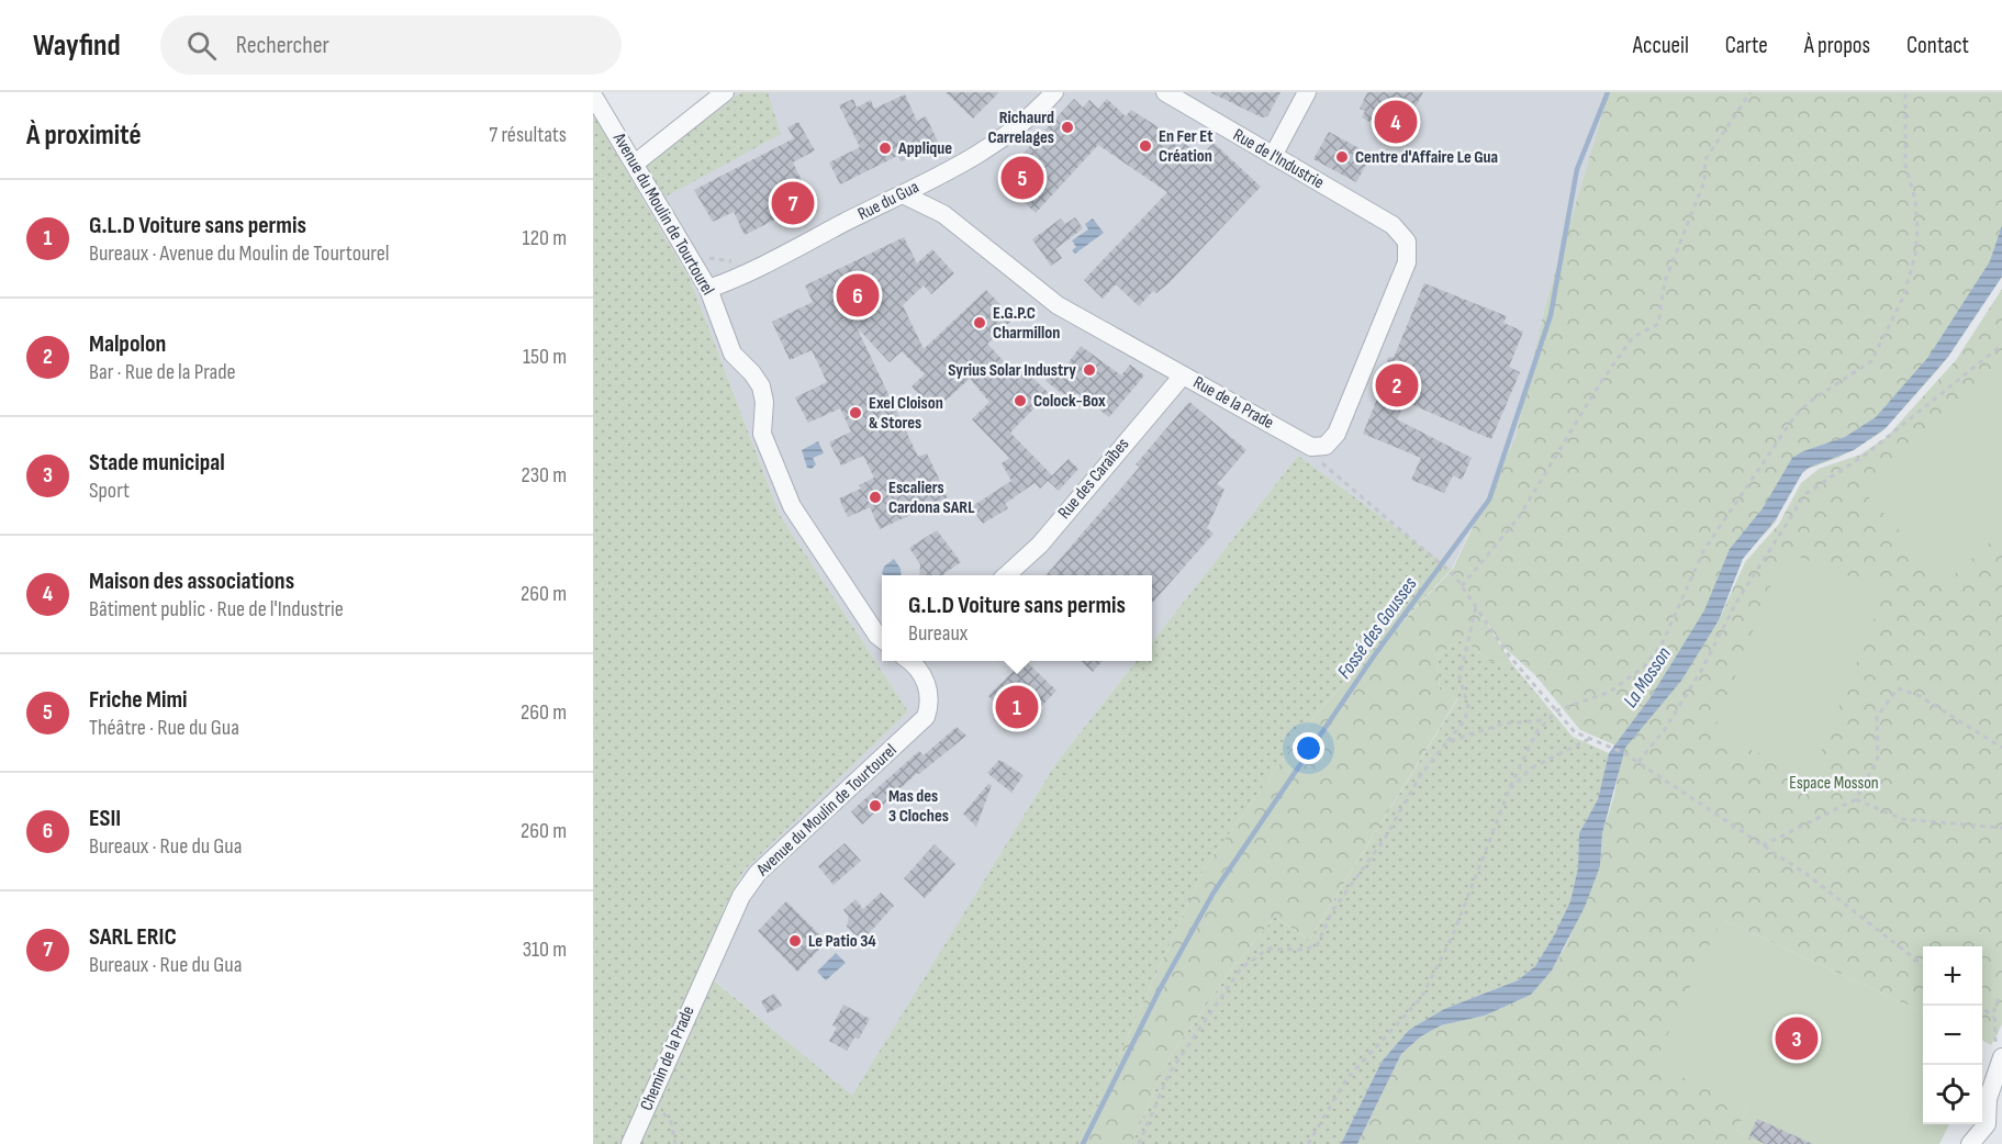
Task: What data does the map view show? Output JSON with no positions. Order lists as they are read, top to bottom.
{
  "streets": {
    "street": [
      "Rue de l'Industrie",
      "Rue du Gua",
      "Avenue du Moulin de Tourtourel",
      "Rue de la Prade",
      "Rue des Caraïbes",
      "Chemin de la Prade"
    ]
  },
  "crossings": [
    ["Rue de l'Industrie", "Rue de la Prade"],
    ["Rue du Gua", "Avenue du Moulin de Tourtourel"],
    ["Rue du Gua", "Rue de la Prade"],
    ["Avenue du Moulin de Tourtourel", "Chemin de la Prade"],
    ["Rue de la Prade", "Rue des Caraïbes"]
  ],
  "water": ["Fossé des Gousses", "La Mosson"],
  "parks": ["Espace Mosson"],
  "places": [
    "Richaurd Carrelages",
    "En Fer Et Création",
    "Applique",
    "Centre d'Affaire Le Gua",
    "E.G.P.C Charmillon",
    "Syrius Solar Industry",
    "Colock-Box",
    "Exel Cloison & Stores",
    "Escaliers Cardona SARL",
    "Mas des 3 Cloches",
    "Le Patio 34"
  ],
  "page": {
    "header": "Wayfind",
    "search": "Rechercher",
    "nav": [
      "Accueil",
      "Carte",
      "À propos",
      "Contact"
    ],
    "heading": ["À proximité", "7 résultats"],
    "pins": [
      "4",
      "5",
      "7",
      "6",
      "2",
      "1",
      "3"
    ],
    "list": [
      {
        "mark": "1",
        "name": "G.L.D Voiture sans permis",
        "note": "Bureaux · Avenue du Moulin de Tourtourel",
        "value": "120 m"
      },
      {
        "mark": "2",
        "name": "Malpolon",
        "note": "Bar · Rue de la Prade",
        "value": "150 m"
      },
      {
        "mark": "3",
        "name": "Stade municipal",
        "note": "Sport",
        "value": "230 m"
      },
      {
        "mark": "4",
        "name": "Maison des associations",
        "note": "Bâtiment public · Rue de l'Industrie",
        "value": "260 m"
      },
      {
        "mark": "5",
        "name": "Friche Mimi",
        "note": "Théâtre · Rue du Gua",
        "value": "260 m"
      },
      {
        "mark": "6",
        "name": "ESII",
        "note": "Bureaux · Rue du Gua",
        "value": "260 m"
      },
      {
        "mark": "7",
        "name": "SARL ERIC",
        "note": "Bureaux · Rue du Gua",
        "value": "310 m"
      }
    ],
    "popup": ["G.L.D Voiture sans permis", "Bureaux"],
    "map_buttons": ["+", "−"]
  }
}
